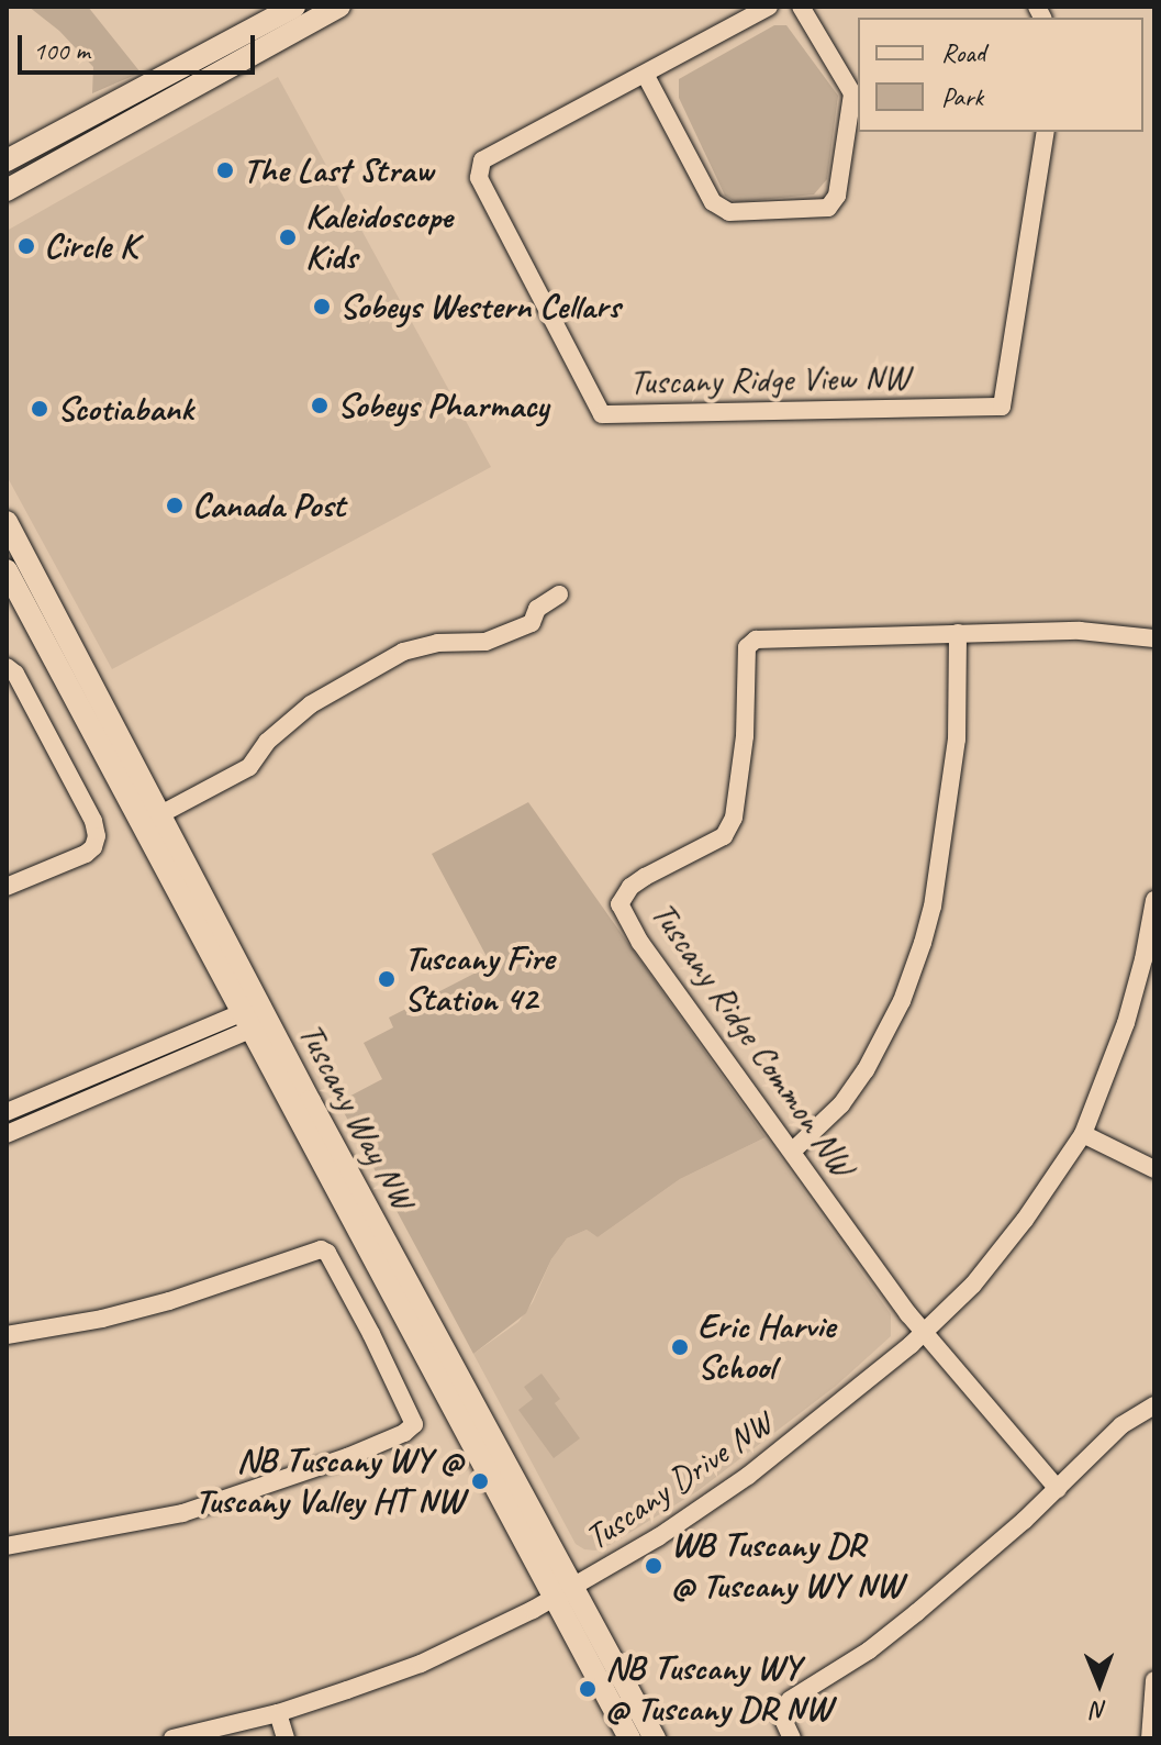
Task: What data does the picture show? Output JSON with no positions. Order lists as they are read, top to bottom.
{
  "streets": {
    "street": [
      "Tuscany Ridge View NW",
      "Tuscany Ridge Common NW",
      "Tuscany Way NW",
      "Tuscany Drive NW"
    ]
  },
  "crossings": [
    ["Tuscany Ridge Common NW", "Tuscany Drive NW"],
    ["Tuscany Way NW", "Tuscany Drive NW"]
  ],
  "places": [
    "The Last Straw",
    "Kaleidoscope Kids",
    "Circle K",
    "Sobeys Western Cellars",
    "Sobeys Pharmacy",
    "Scotiabank",
    "Canada Post",
    "Tuscany Fire Station 42",
    "Eric Harvie School",
    "NB Tuscany WY @ Tuscany Valley HT NW",
    "WB Tuscany DR @ Tuscany WY NW",
    "NB Tuscany WY @ Tuscany DR NW"
  ],
  "legend": ["Road", "Park"],
  "scale_bar": "100 m",
  "north": "bottom"
}
